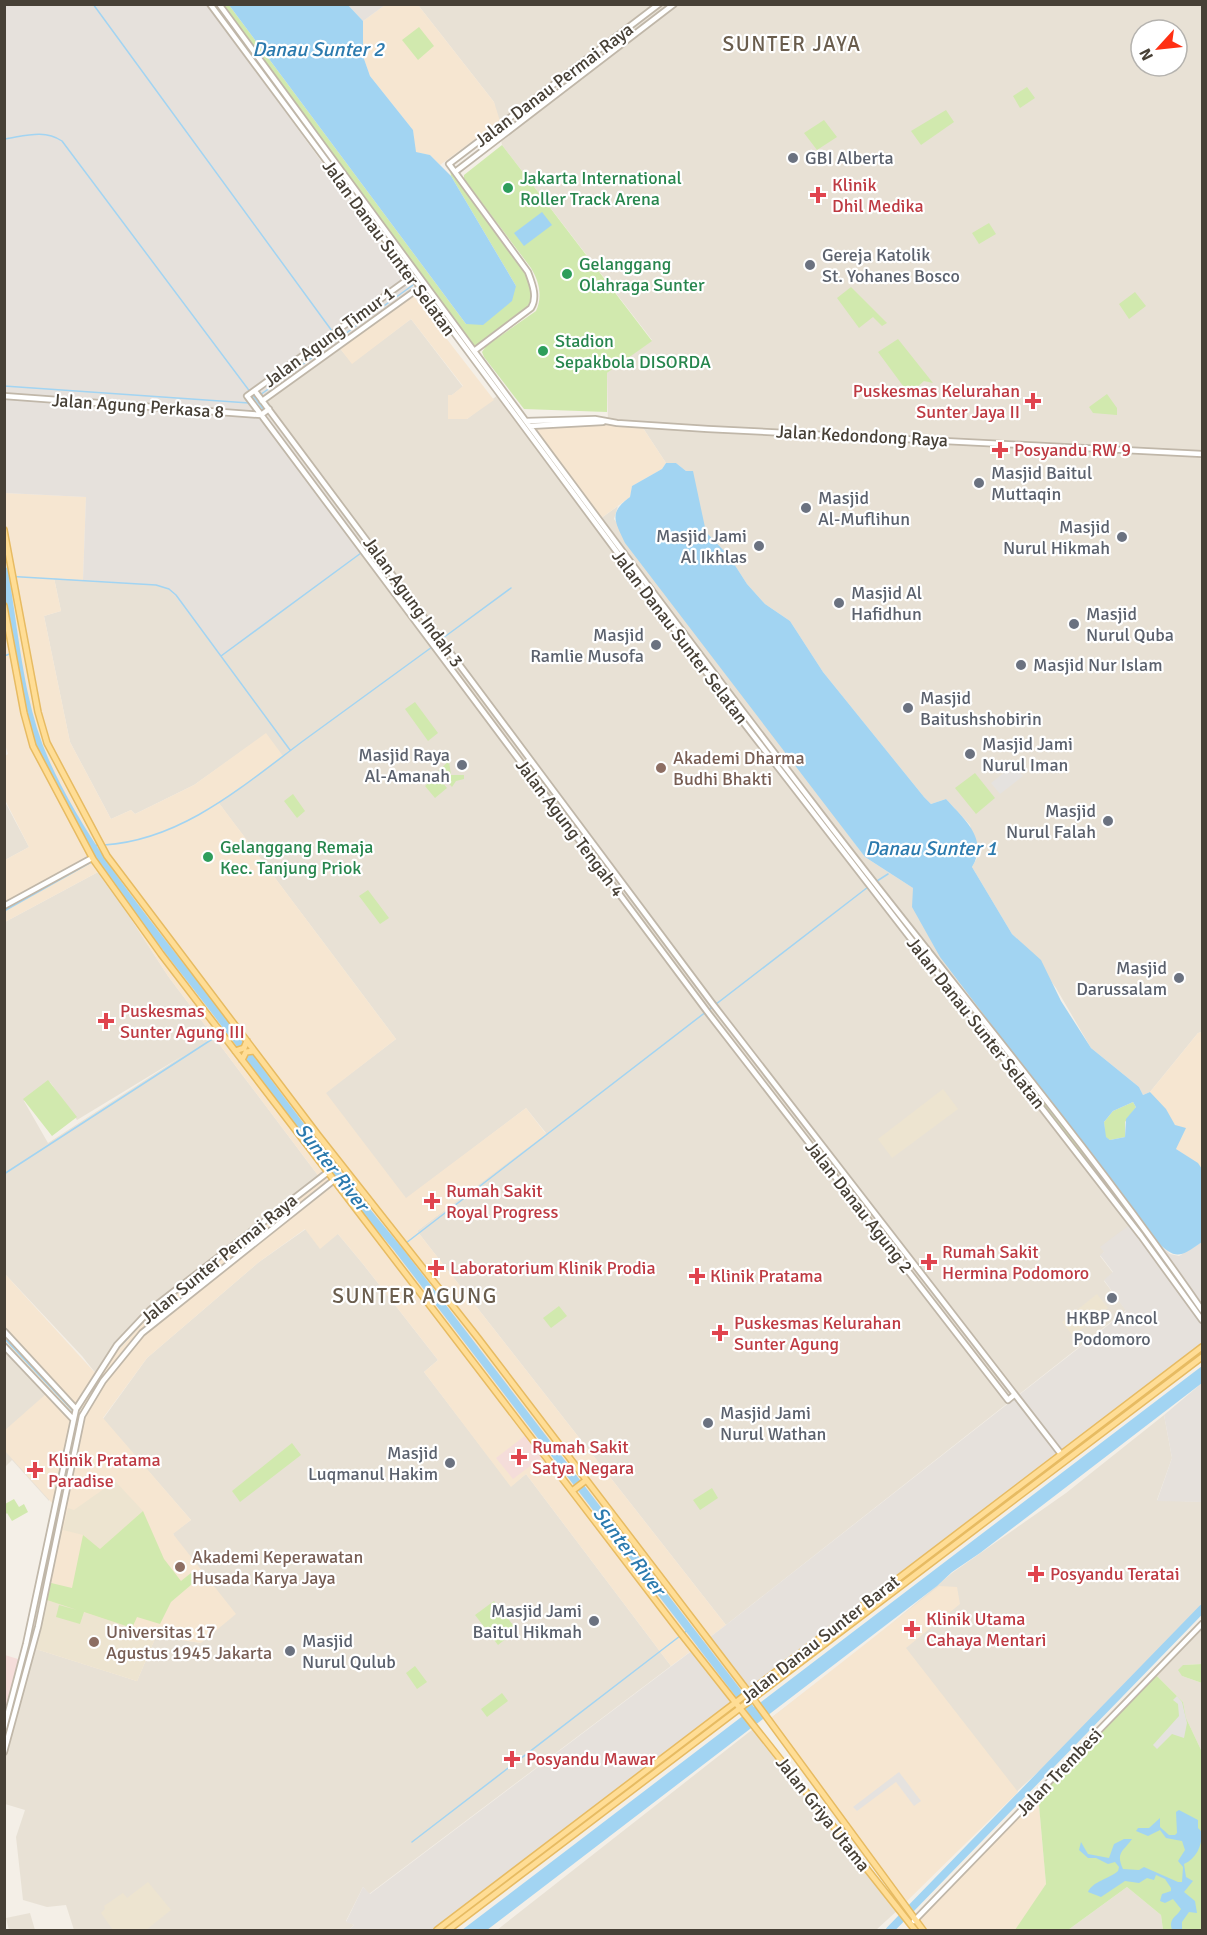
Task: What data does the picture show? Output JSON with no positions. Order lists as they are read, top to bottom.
{
  "streets": {
    "main road": ["Jalan Danau Sunter Barat", "Jalan Griya Utama"],
    "street": [
      "Jalan Danau Permai Raya",
      "Jalan Danau Sunter Selatan",
      "Jalan Agung Timur 1",
      "Jalan Agung Perkasa 8",
      "Jalan Kedondong Raya",
      "Jalan Agung Indah 3",
      "Jalan Agung Tengah 4",
      "Jalan Danau Agung 2",
      "Jalan Sunter Permai Raya",
      "Jalan Trembesi"
    ]
  },
  "crossings": [
    ["Jalan Danau Sunter Selatan", "Jalan Agung Timur 1"],
    ["Jalan Danau Sunter Selatan", "Jalan Kedondong Raya"],
    ["Jalan Agung Timur 1", "Jalan Agung Indah 3"],
    ["Jalan Agung Perkasa 8", "Jalan Agung Indah 3"],
    ["Jalan Agung Indah 3", "Jalan Agung Tengah 4"],
    ["Jalan Agung Tengah 4", "Jalan Danau Agung 2"],
    ["Jalan Danau Agung 2", "Jalan Danau Sunter Barat"],
    ["Jalan Sunter Permai Raya", "Jalan Griya Utama"],
    ["Jalan Danau Sunter Barat", "Jalan Griya Utama"],
    ["Jalan Trembesi", "Jalan Griya Utama"]
  ],
  "districts": ["SUNTER JAYA", "SUNTER AGUNG"],
  "water": ["Danau Sunter 2", "Danau Sunter 1", "Sunter River"],
  "places": {
    "other": [
      "GBI Alberta",
      "Jakarta International Roller Track Arena",
      "Gereja Katolik St. Yohanes Bosco",
      "Gelanggang Olahraga Sunter",
      "Stadion Sepakbola DISORDA",
      "Masjid Baitul Muttaqin",
      "Masjid Al-Muflihun",
      "Masjid Nurul Hikmah",
      "Masjid Jami Al Ikhlas",
      "Masjid Al Hafidhun",
      "Masjid Nurul Quba",
      "Masjid Ramlie Musofa",
      "Masjid Nur Islam",
      "Masjid Baitushshobirin",
      "Masjid Jami Nurul Iman",
      "Masjid Raya Al-Amanah",
      "Akademi Dharma Budhi Bhakti",
      "Masjid Nurul Falah",
      "Gelanggang Remaja Kec. Tanjung Priok",
      "Masjid Darussalam",
      "HKBP Ancol Podomoro",
      "Masjid Jami Nurul Wathan",
      "Masjid Luqmanul Hakim",
      "Akademi Keperawatan Husada Karya Jaya",
      "Masjid Jami Baitul Hikmah",
      "Universitas 17 Agustus 1945 Jakarta",
      "Masjid Nurul Qulub"
    ],
    "health": [
      "Klinik Dhil Medika",
      "Puskesmas Kelurahan Sunter Jaya II",
      "Posyandu RW 9",
      "Puskesmas Sunter Agung III",
      "Rumah Sakit Royal Progress",
      "Rumah Sakit Hermina Podomoro",
      "Laboratorium Klinik Prodia",
      "Klinik Pratama",
      "Puskesmas Kelurahan Sunter Agung",
      "Rumah Sakit Satya Negara",
      "Klinik Pratama Paradise",
      "Posyandu Teratai",
      "Klinik Utama Cahaya Mentari",
      "Posyandu Mawar"
    ]
  },
  "north": "bottom left"
}
